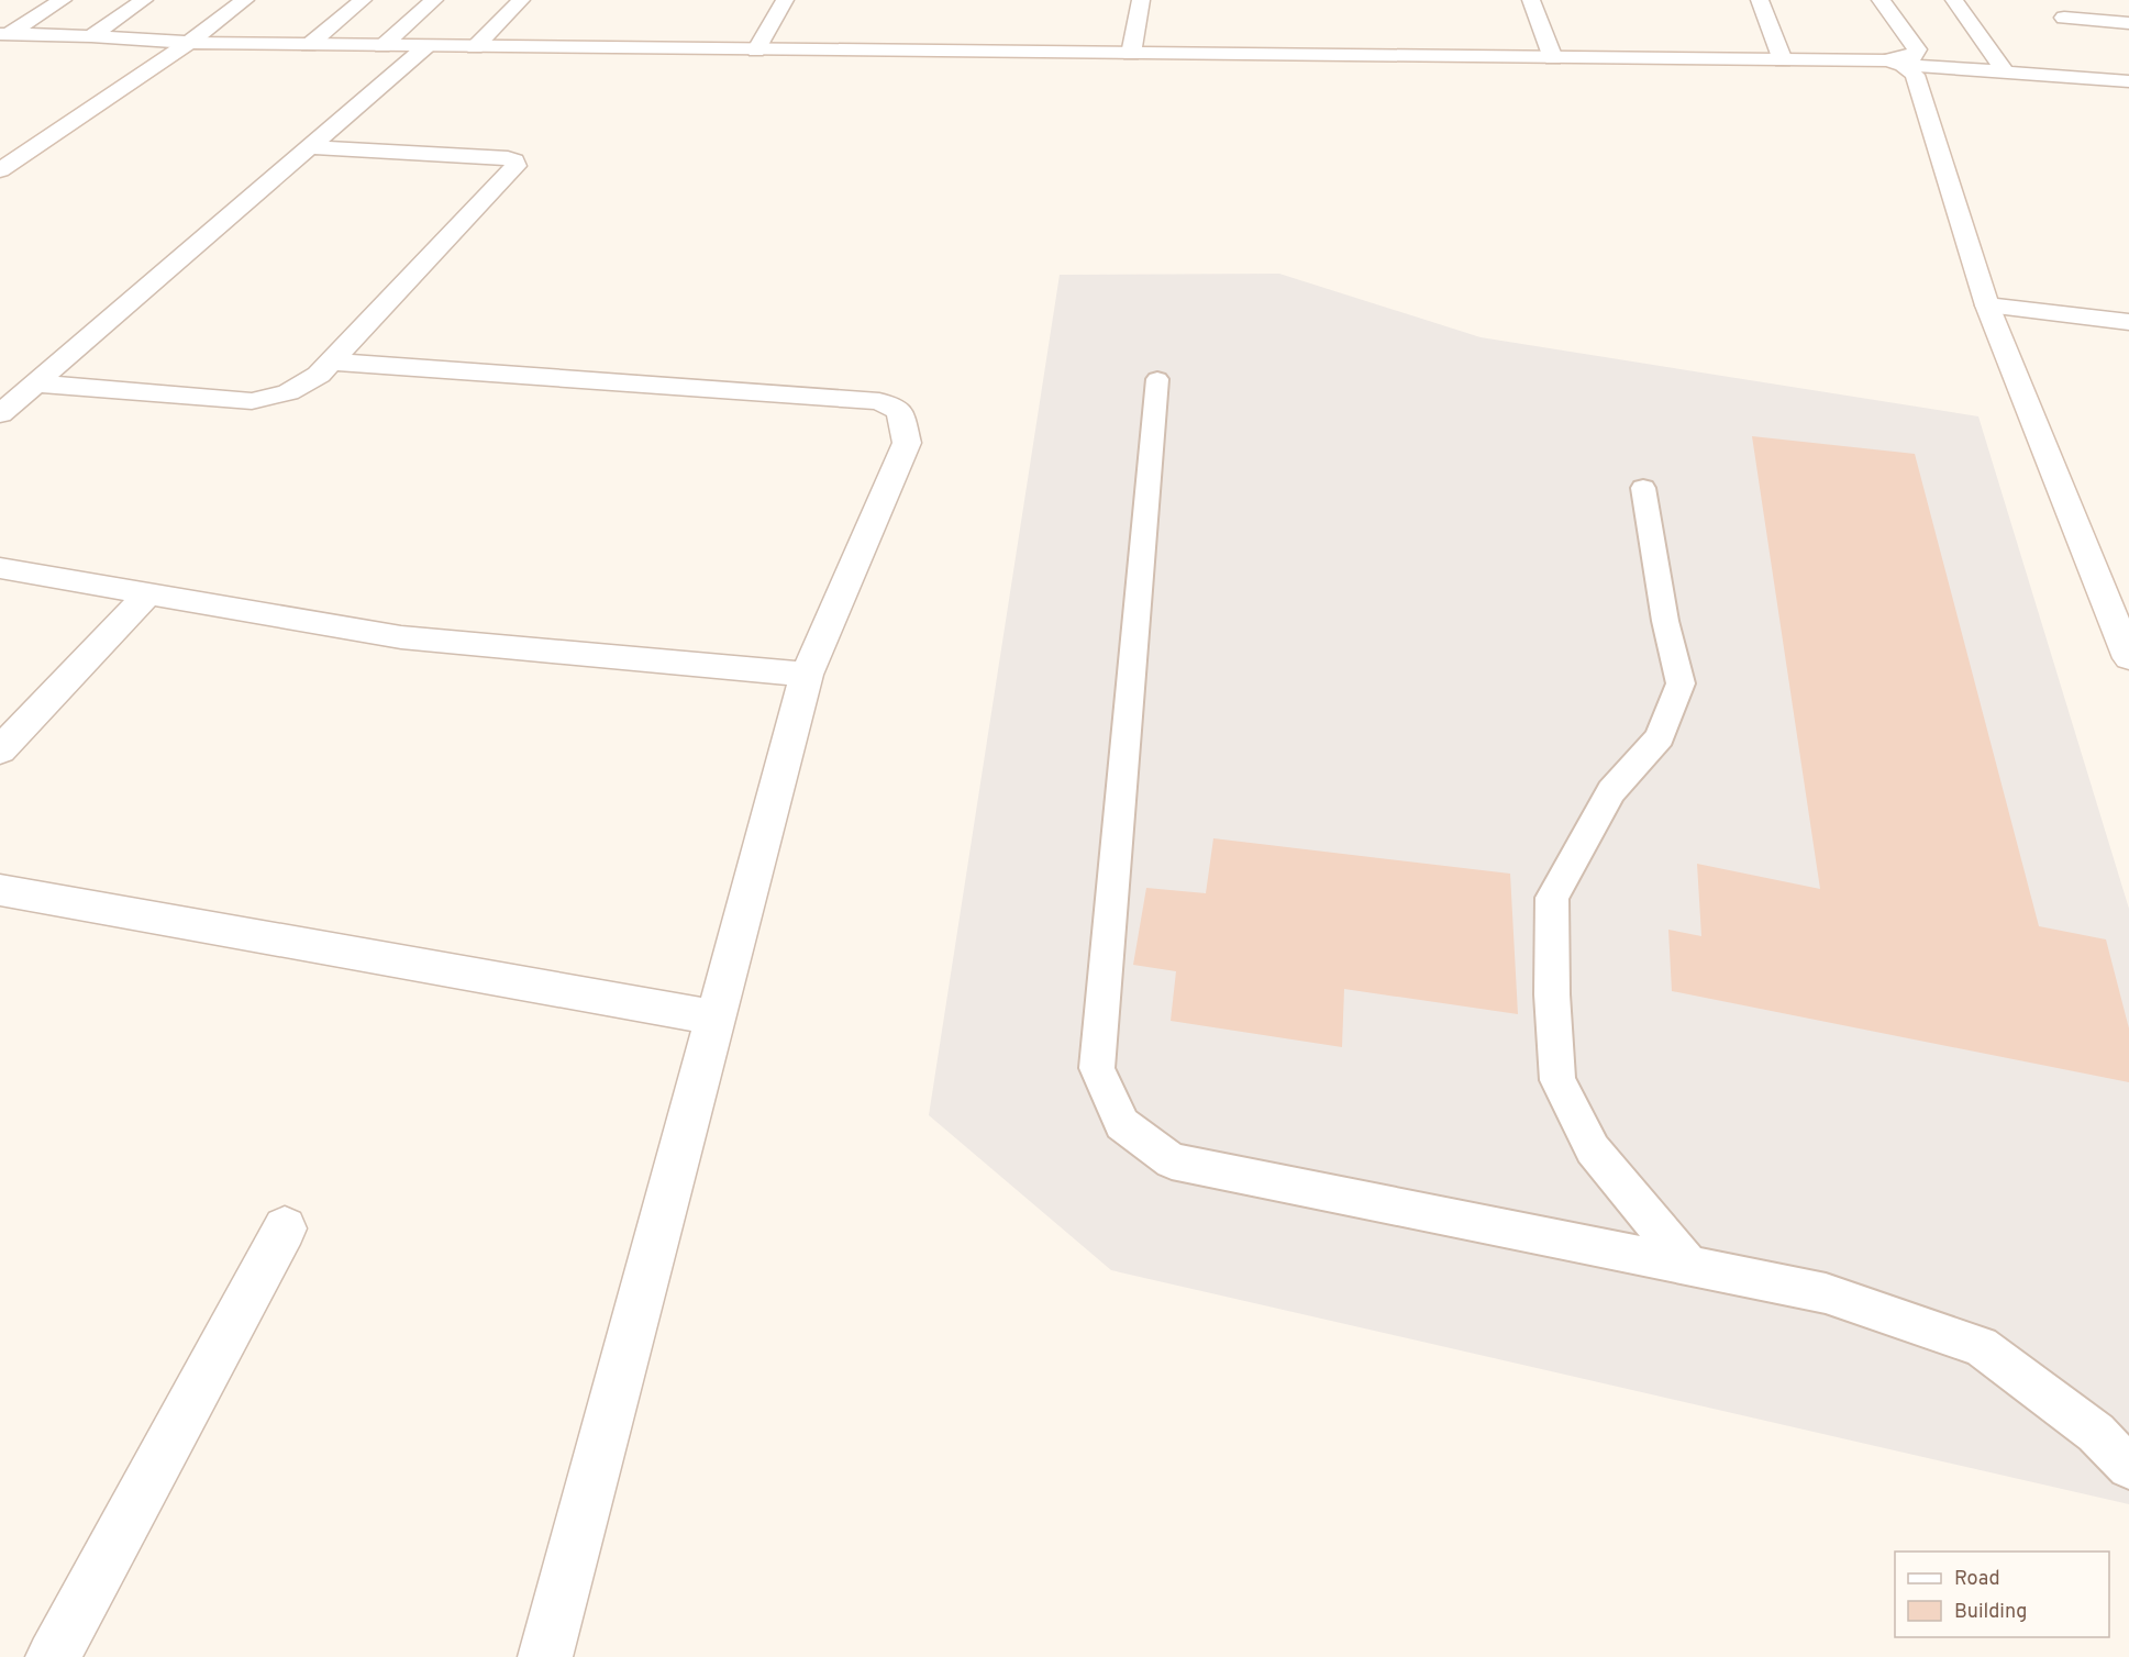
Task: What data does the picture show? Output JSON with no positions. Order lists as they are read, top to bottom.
{
  "legend": ["Road", "Building"]
}
